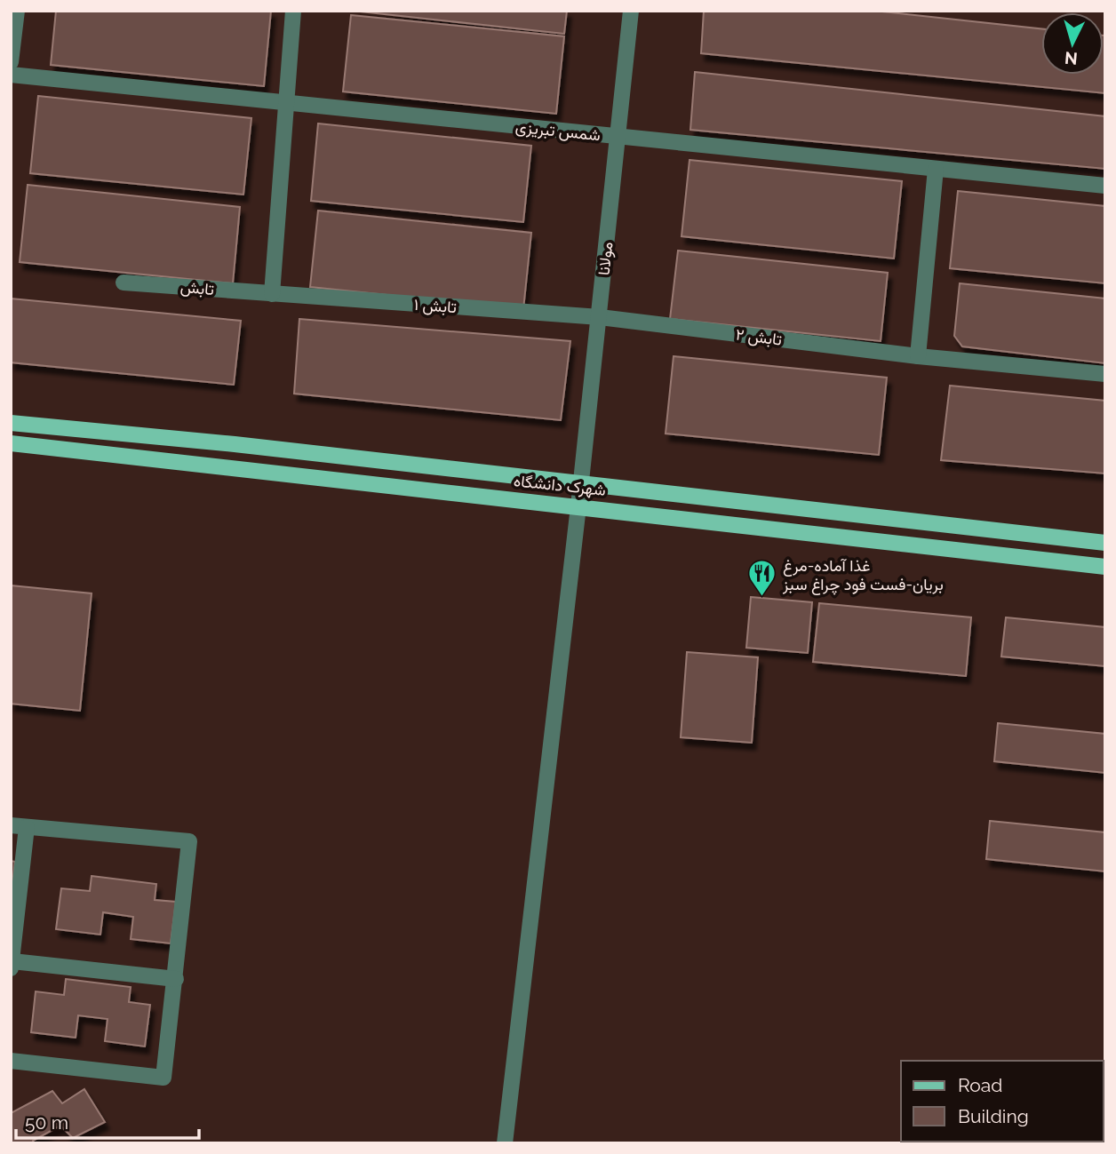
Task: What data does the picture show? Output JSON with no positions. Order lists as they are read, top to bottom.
{
  "streets": {
    "main road": ["شهرک دانشگاه"],
    "street": [
      "شمس تبریزی",
      "مولانا",
      "تابش",
      "تابش ۱",
      "تابش ۲"
    ]
  },
  "crossings": [
    ["شمس تبریزی", "مولانا"],
    ["مولانا", "تابش ۱"],
    ["مولانا", "تابش ۲"],
    ["مولانا", "شهرک دانشگاه"],
    ["تابش", "تابش ۱"],
    ["تابش ۱", "تابش ۲"]
  ],
  "places": {
    "restaurant": ["غذا آماده-مرغ بریان-فست فود چراغ سبز"]
  },
  "legend": ["Road", "Building"],
  "scale_bar": "50 m",
  "north": "bottom"
}
